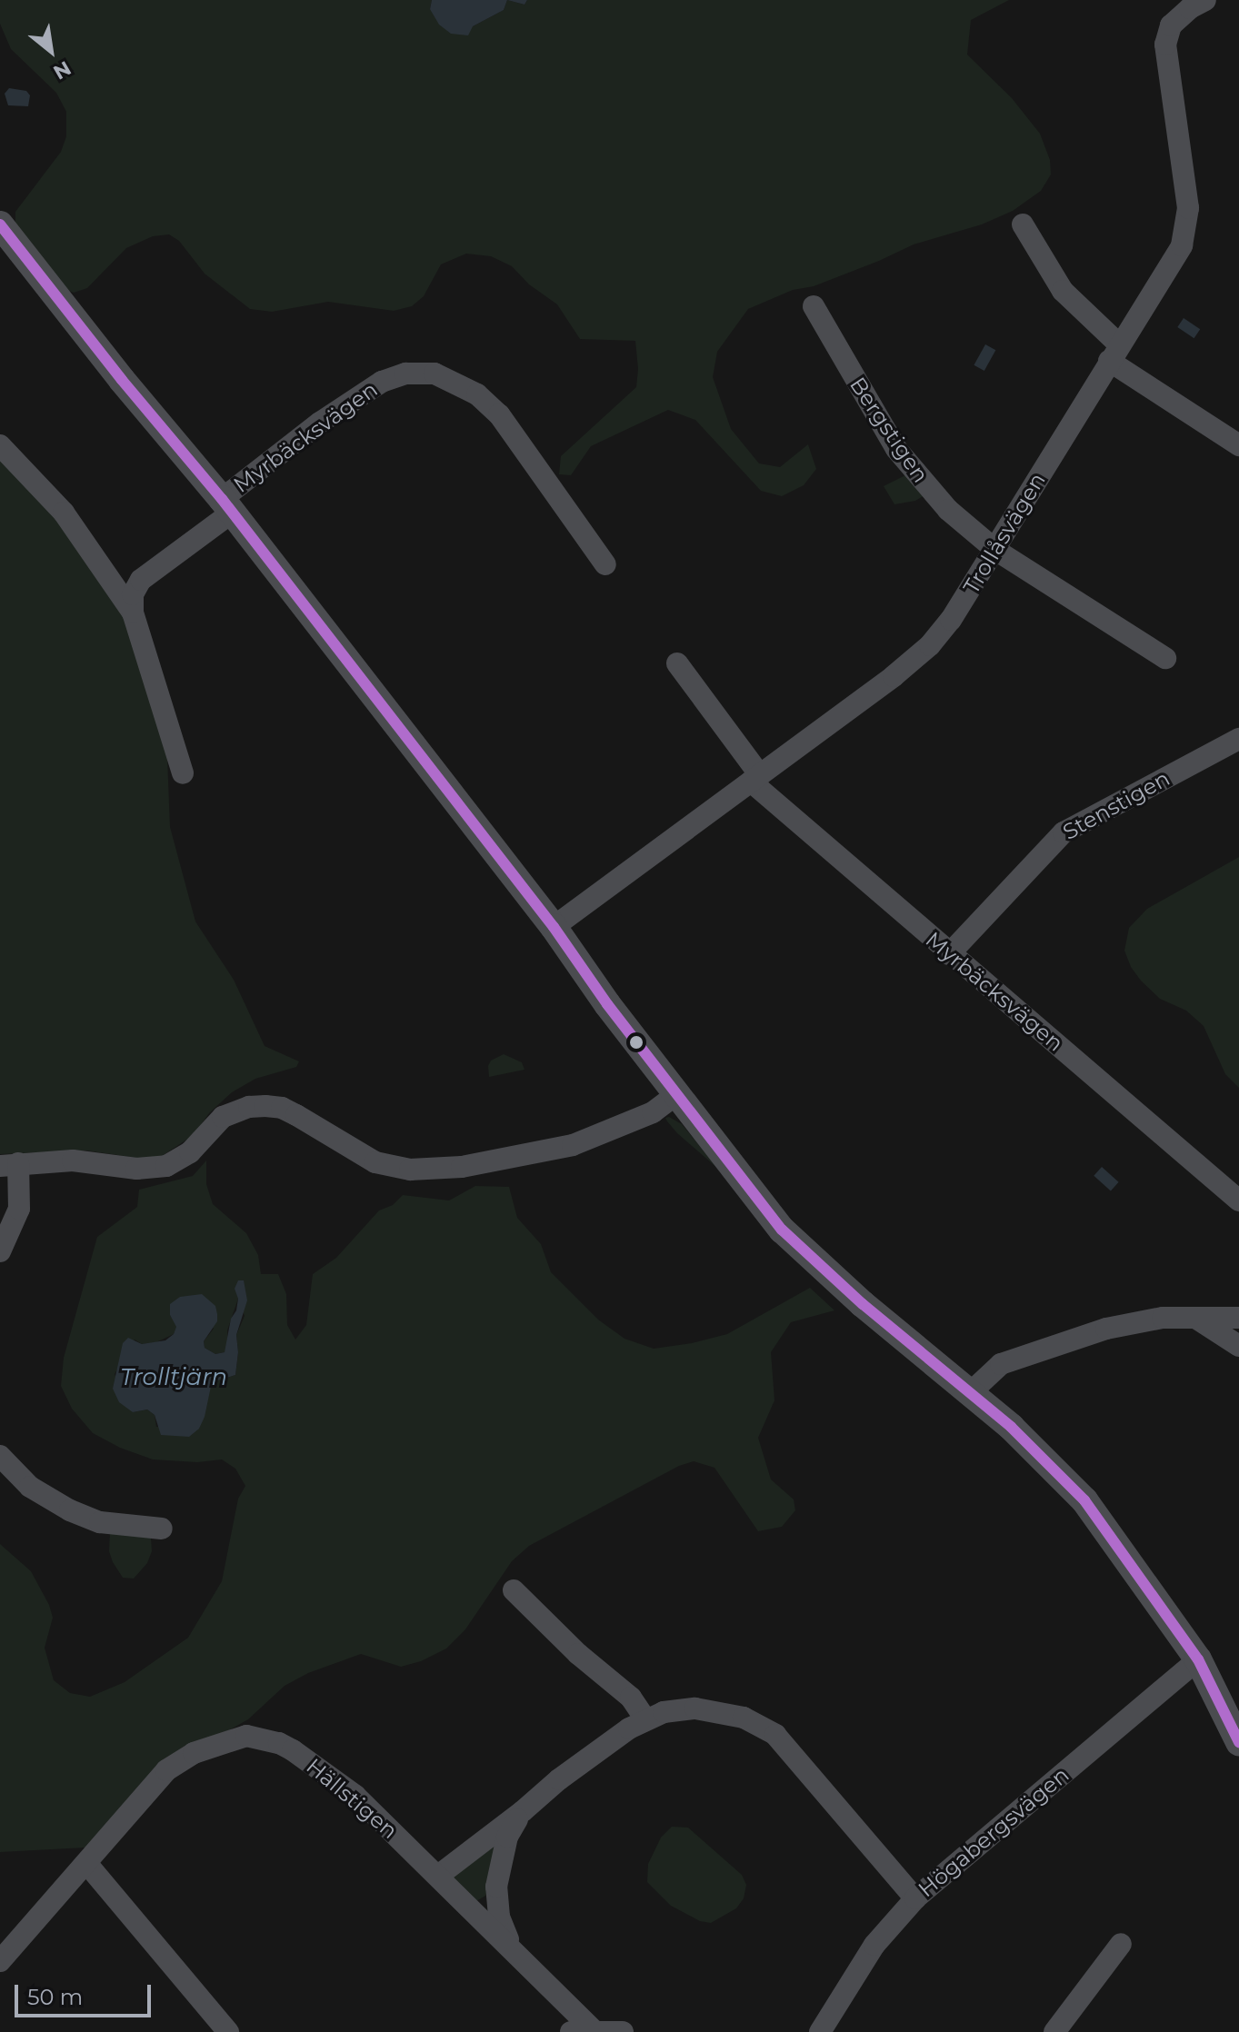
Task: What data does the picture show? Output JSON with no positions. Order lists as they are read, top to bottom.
{
  "streets": {
    "street": [
      "Bergstigen",
      "Myrbäcksvägen",
      "Trollåsvägen",
      "Stenstigen",
      "Hällstigen",
      "Högabergsvägen"
    ]
  },
  "crossings": [
    ["Bergstigen", "Trollåsvägen"],
    ["Myrbäcksvägen", "Trollåsvägen"],
    ["Myrbäcksvägen", "Stenstigen"]
  ],
  "water": ["Trolltjärn"],
  "scale_bar": "50 m",
  "north": "bottom right"
}
